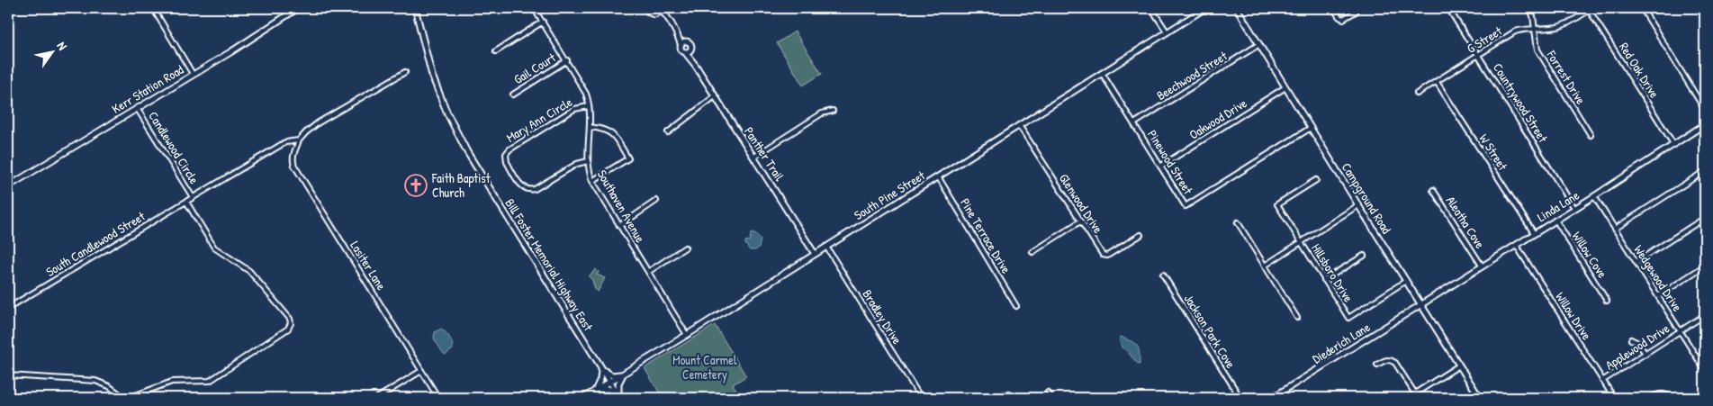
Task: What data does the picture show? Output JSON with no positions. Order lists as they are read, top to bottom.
{
  "streets": {
    "street": [
      "G Street",
      "Gail Court",
      "Red Oak Drive",
      "Beechwood Street",
      "Forrest Drive",
      "Kerr Station Road",
      "Countrywood Street",
      "Oakwood Drive",
      "Mary Ann Circle",
      "Candlewood Circle",
      "W Street",
      "Panther Trail",
      "Pinewood Street",
      "South Pine Street",
      "Campground Road",
      "Glenwood Drive",
      "Southaven Avenue",
      "Linda Lane",
      "Aleatha Cove",
      "Pine Terrace Drive",
      "South Candlewood Street",
      "Willow Cove",
      "Bill Foster Memorial Highway East",
      "Lasiter Lane",
      "Hillsboro Drive",
      "Wedgewood Drive",
      "Willow Drive",
      "Bradley Drive",
      "Jackson Park Cove",
      "Diederich Lane",
      "Applewood Drive"
    ]
  },
  "crossings": [
    ["G Street", "Red Oak Drive"],
    ["G Street", "Forrest Drive"],
    ["G Street", "Countrywood Street"],
    ["G Street", "W Street"],
    ["Gail Court", "Southaven Avenue"],
    ["Red Oak Drive", "Linda Lane"],
    ["Beechwood Street", "Pinewood Street"],
    ["Beechwood Street", "Campground Road"],
    ["Kerr Station Road", "Candlewood Circle"],
    ["Countrywood Street", "Linda Lane"],
    ["Oakwood Drive", "Pinewood Street"],
    ["Oakwood Drive", "Campground Road"],
    ["Mary Ann Circle", "Southaven Avenue"],
    ["Candlewood Circle", "South Candlewood Street"],
    ["W Street", "Linda Lane"],
    ["Panther Trail", "South Pine Street"],
    ["Pinewood Street", "South Pine Street"],
    ["Pinewood Street", "Campground Road"],
    ["South Pine Street", "Glenwood Drive"],
    ["South Pine Street", "Southaven Avenue"],
    ["South Pine Street", "Pine Terrace Drive"],
    ["South Pine Street", "Bill Foster Memorial Highway East"],
    ["South Pine Street", "Bradley Drive"],
    ["Campground Road", "Linda Lane"],
    ["Campground Road", "Hillsboro Drive"],
    ["Campground Road", "Diederich Lane"],
    ["Linda Lane", "Aleatha Cove"],
    ["Linda Lane", "Willow Cove"],
    ["Linda Lane", "Wedgewood Drive"],
    ["Linda Lane", "Willow Drive"],
    ["Linda Lane", "Diederich Lane"],
    ["South Candlewood Street", "Lasiter Lane"],
    ["Wedgewood Drive", "Applewood Drive"],
    ["Willow Drive", "Applewood Drive"]
  ],
  "parks": ["Mount Carmel Cemetery"],
  "places": {
    "church": ["Faith Baptist Church"]
  },
  "north": "top right"
}
